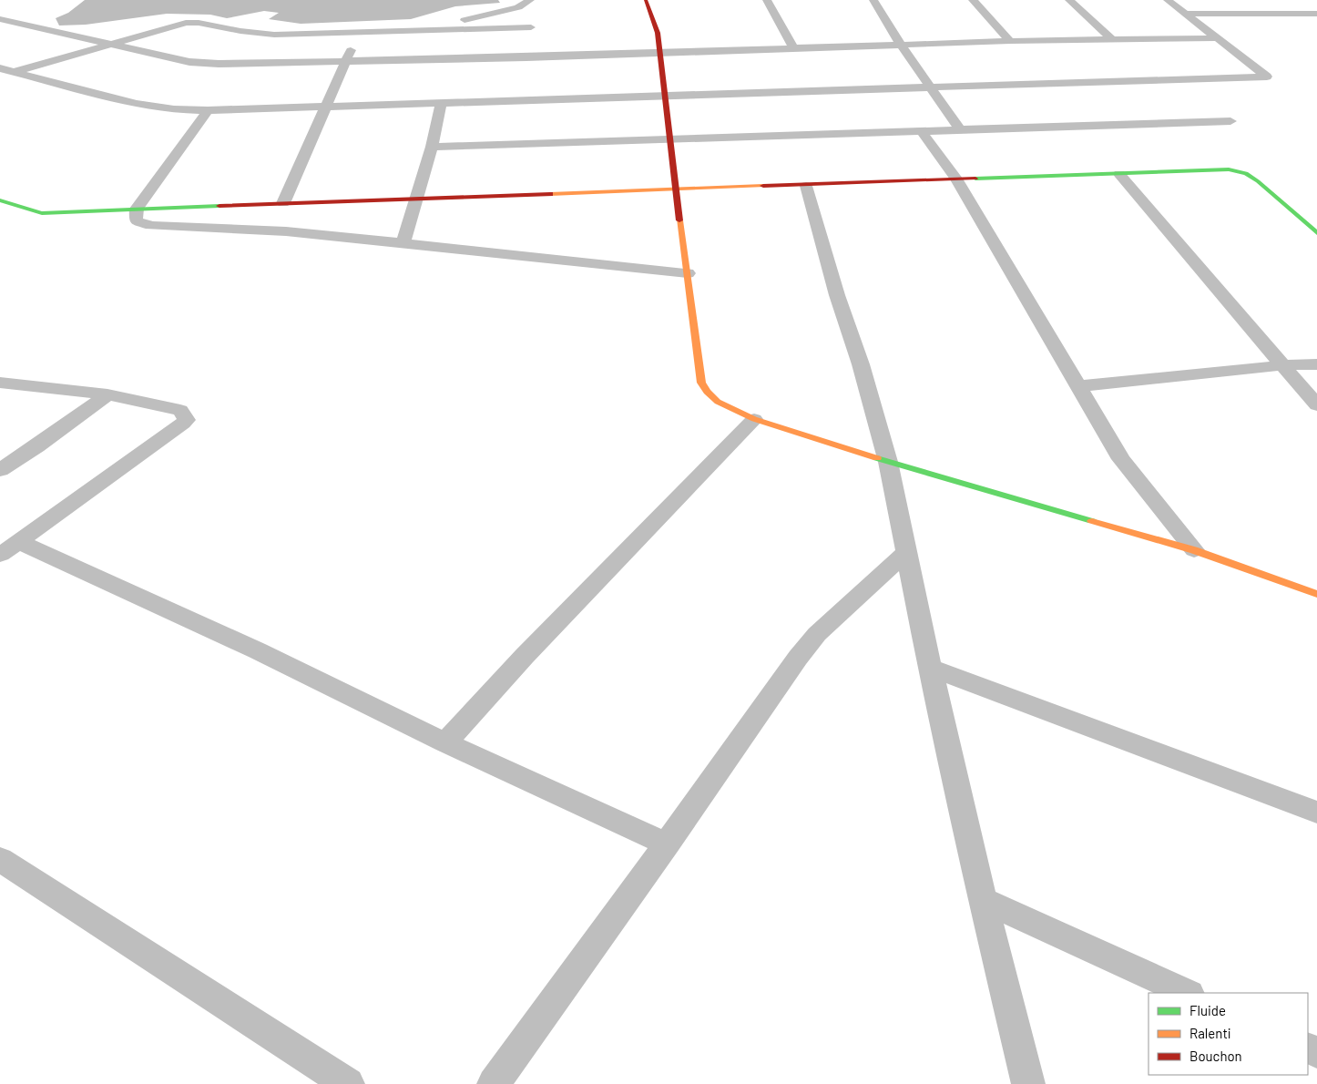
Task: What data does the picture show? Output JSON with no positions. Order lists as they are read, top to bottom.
{
  "legend": ["Fluide", "Ralenti", "Bouchon"]
}
